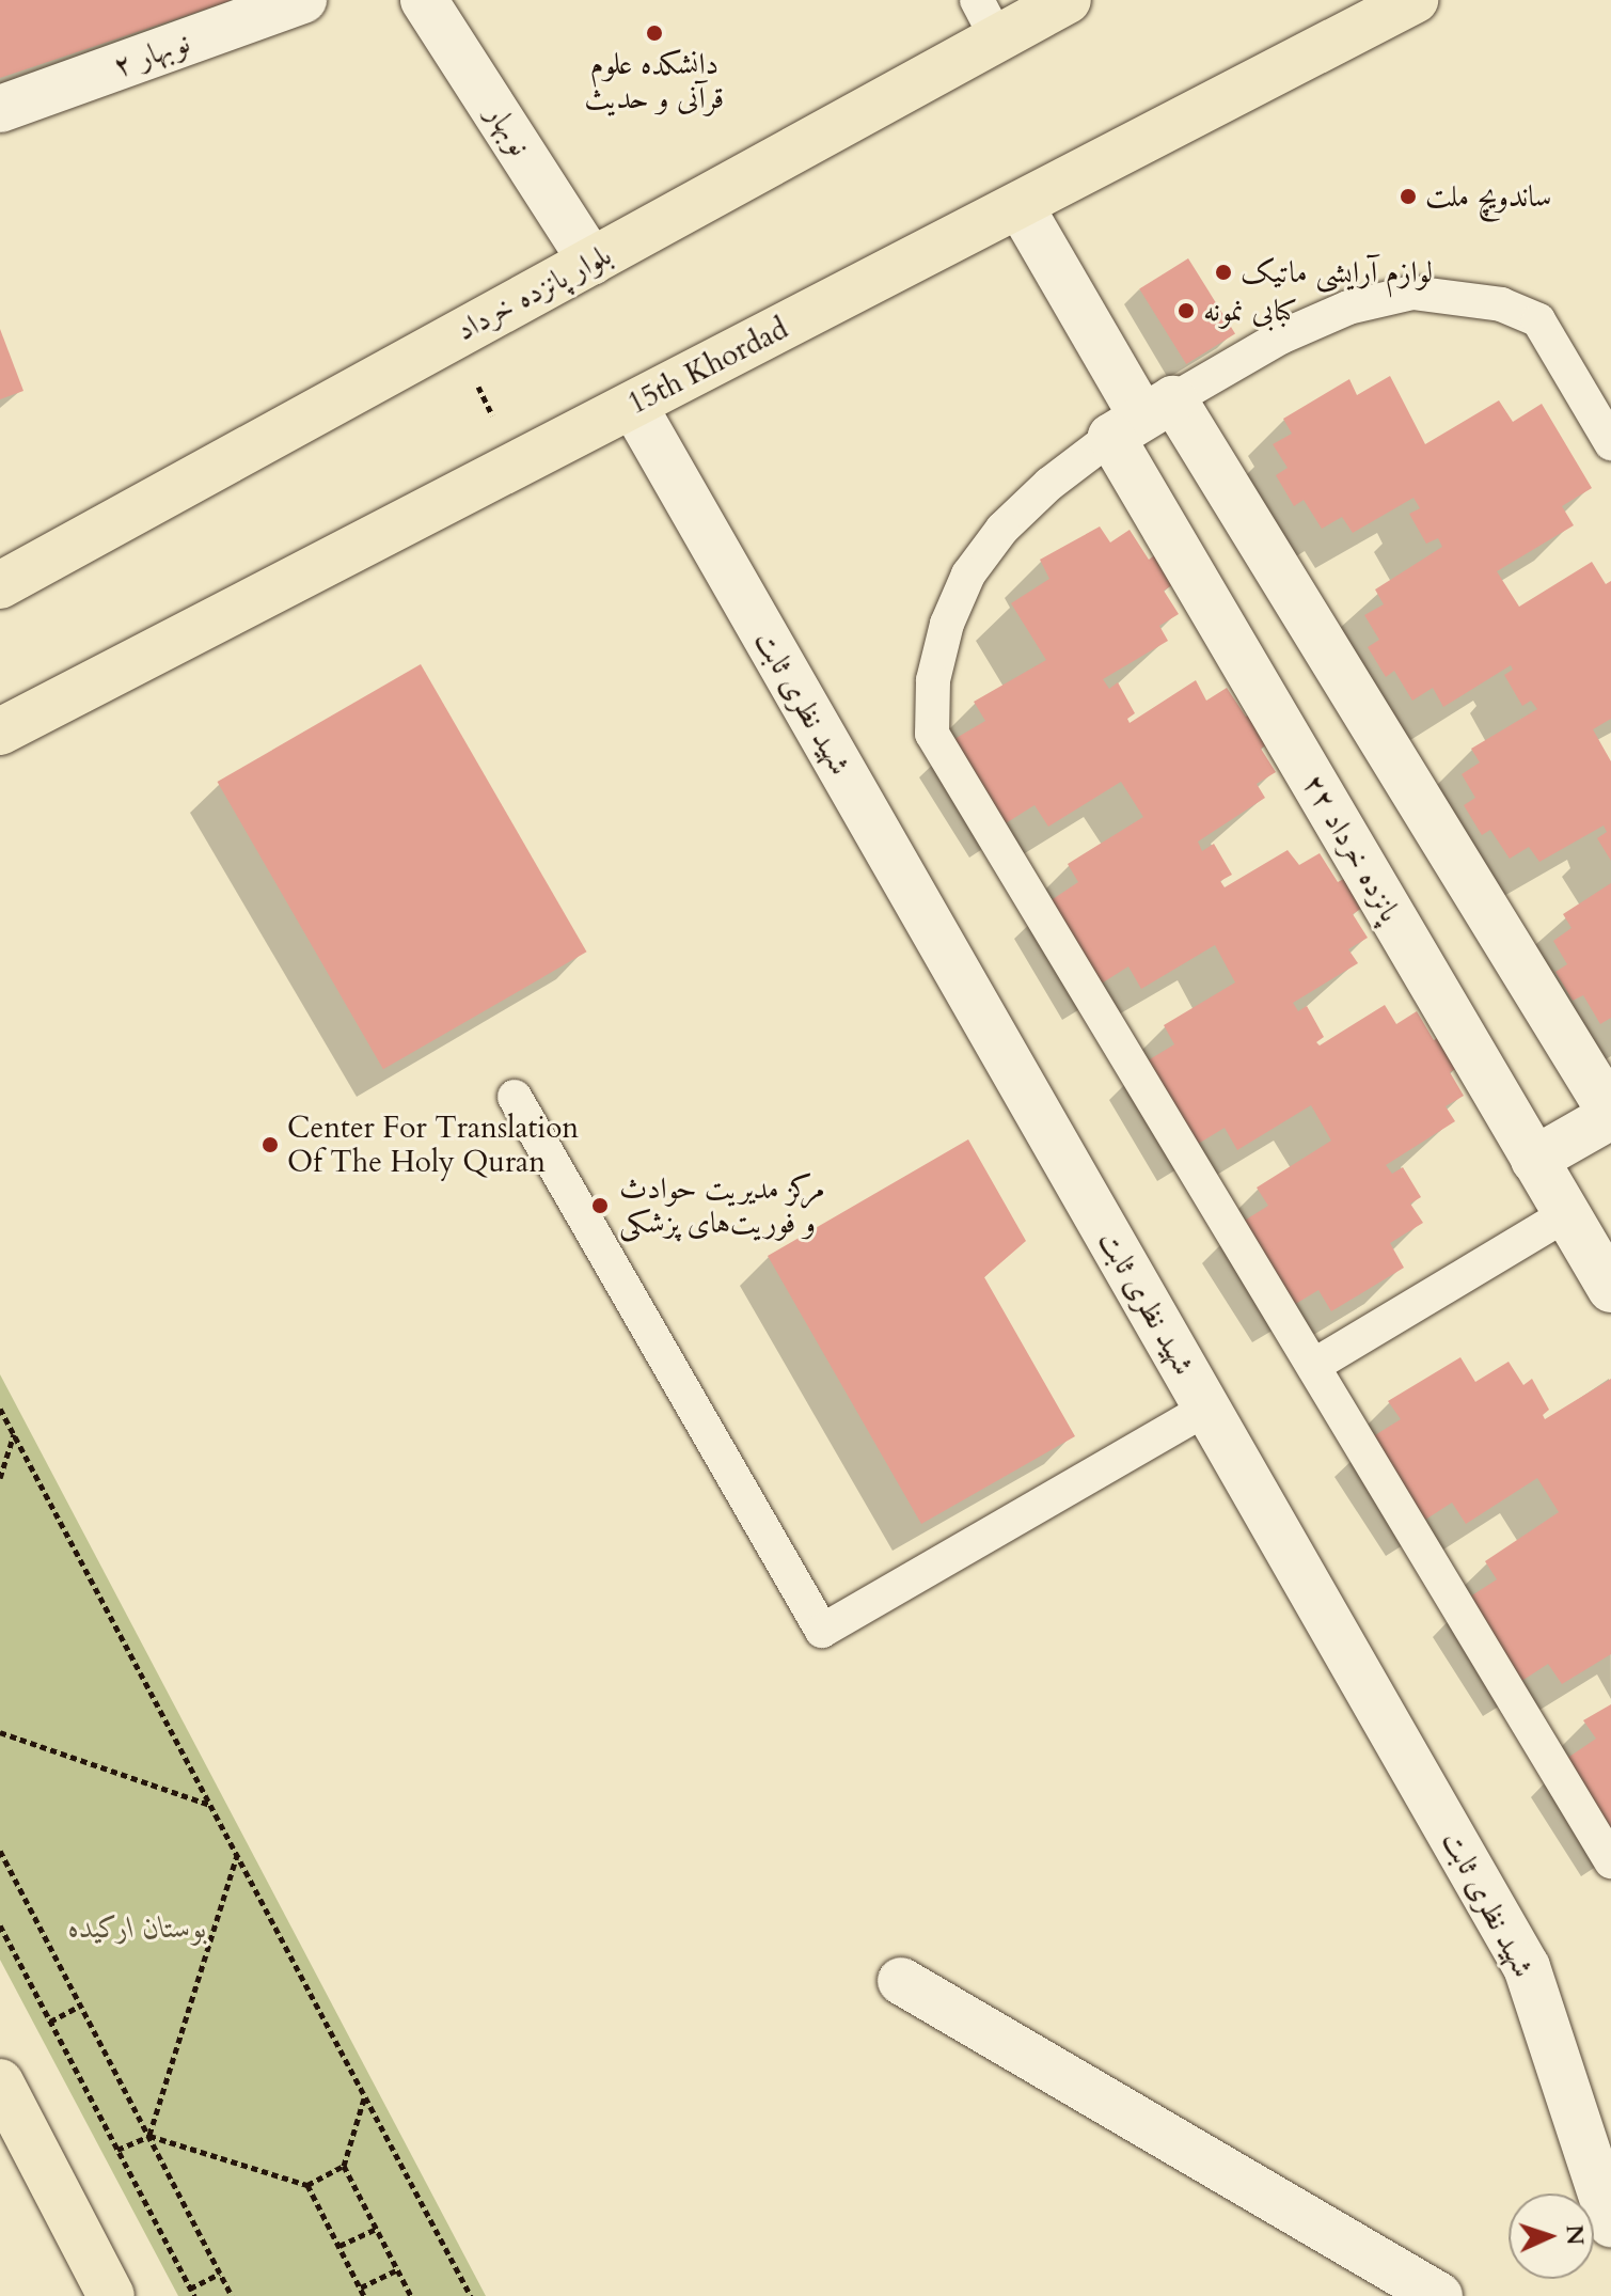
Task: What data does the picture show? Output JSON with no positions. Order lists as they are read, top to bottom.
{
  "streets": {
    "main road": ["بلوار پانزده خرداد", "15th Khordad"],
    "street": [
      "نوبهار ۲",
      "نوبهار",
      "شهید نظری ثابت",
      "پانزده خرداد ۲۲"
    ]
  },
  "crossings": [
    ["نوبهار", "بلوار پانزده خرداد"],
    ["15th Khordad", "شهید نظری ثابت"],
    ["15th Khordad", "پانزده خرداد ۲۲"]
  ],
  "parks": ["بوستان ارکیده"],
  "places": [
    "دانشکده علوم قرآنی و حدیث",
    "ساندویچ ملت",
    "لوازم آرایشی ماتیک",
    "کبابی نمونه",
    "Center For Translation Of The Holy Quran",
    "مرکز مدیریت حوادث و فوریت‌های پزشکی"
  ],
  "north": "right"
}
